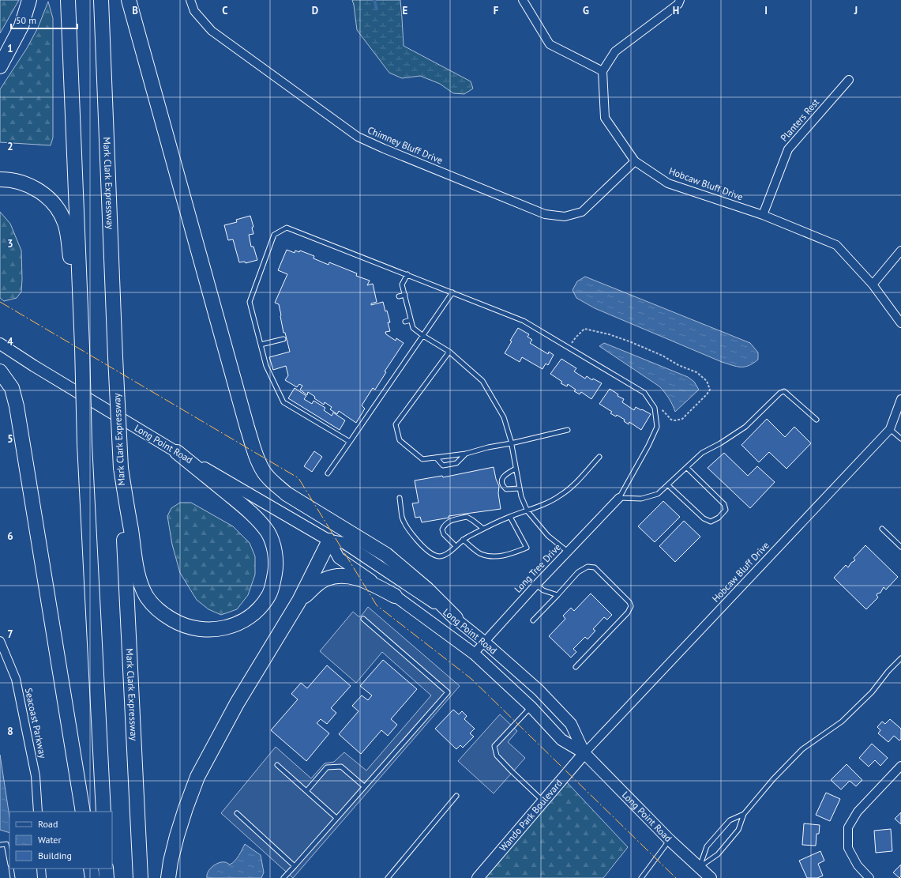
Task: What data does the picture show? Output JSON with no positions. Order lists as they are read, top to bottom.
{
  "streets": {
    "highway": ["Mark Clark Expressway"],
    "main road": ["Long Point Road", "Wando Park Boulevard"],
    "street": [
      "Planters Rest",
      "Chimney Bluff Drive",
      "Hobcaw Bluff Drive",
      "Long Tree Drive",
      "Seacoast Parkway"
    ]
  },
  "crossings": [
    ["Planters Rest", "Hobcaw Bluff Drive"],
    ["Chimney Bluff Drive", "Hobcaw Bluff Drive"],
    ["Hobcaw Bluff Drive", "Long Point Road"],
    ["Hobcaw Bluff Drive", "Wando Park Boulevard"],
    ["Long Point Road", "Long Tree Drive"],
    ["Long Point Road", "Wando Park Boulevard"]
  ],
  "legend": ["Road", "Water", "Building"],
  "scale_bar": "50 m",
  "grid": {
    "columns": [
      "B",
      "C",
      "D",
      "E",
      "F",
      "G",
      "H",
      "I",
      "J"
    ],
    "rows": [
      "1",
      "2",
      "3",
      "4",
      "5",
      "6",
      "7",
      "8"
    ]
  }
}
